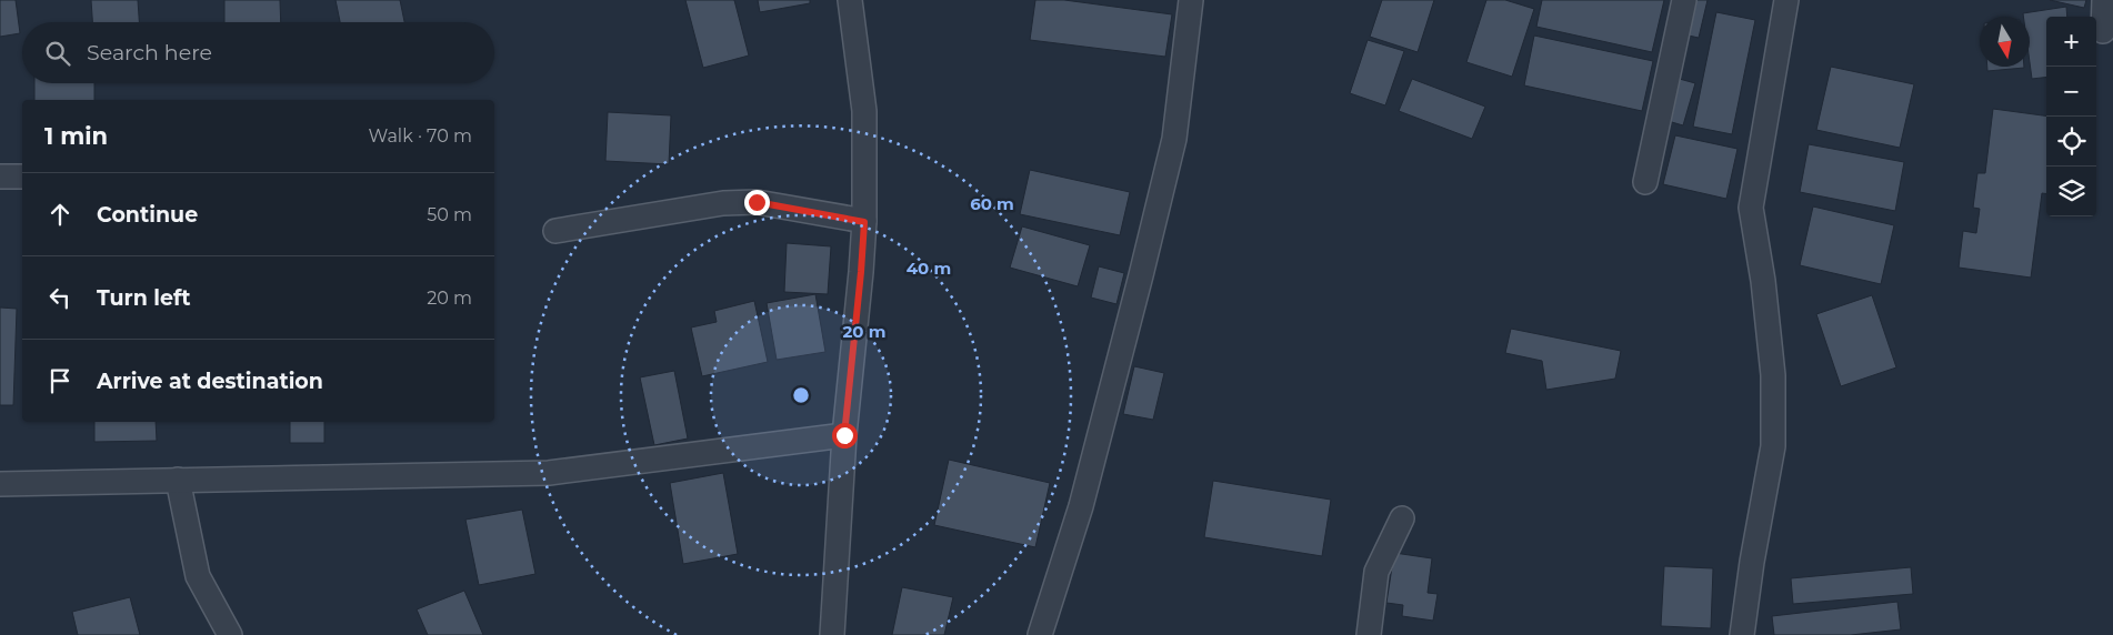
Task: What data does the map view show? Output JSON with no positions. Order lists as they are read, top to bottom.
{
  "north": "bottom",
  "page": {
    "map_buttons": ["+", "−"],
    "search": "Search here",
    "heading": ["1 min", "Walk · 70 m"],
    "list": [
      ["Continue", "50 m"],
      ["Turn left", "20 m"],
      "Arrive at destination"
    ]
  },
  "rings": ["60 m", "40 m", "20 m"]
}
